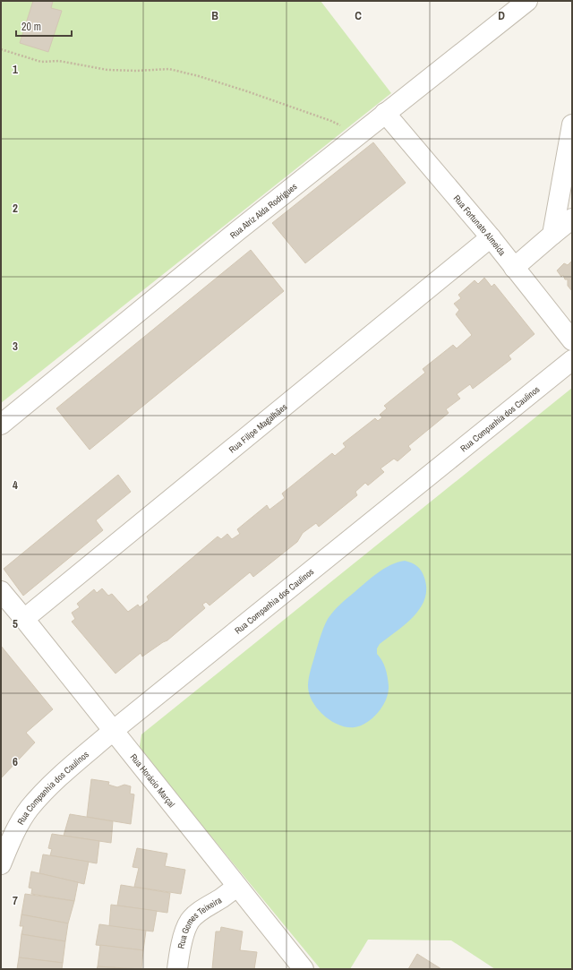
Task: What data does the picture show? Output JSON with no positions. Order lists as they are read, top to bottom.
{
  "streets": {
    "street": [
      "Rua Atriz Alda Rodrigues",
      "Rua Fortunato Almeida",
      "Rua Companhia dos Caulinos",
      "Rua Filipe Magalhães",
      "Rua Horácio Marçal",
      "Rua Gomes Teixeira"
    ]
  },
  "crossings": [
    ["Rua Atriz Alda Rodrigues", "Rua Fortunato Almeida"],
    ["Rua Fortunato Almeida", "Rua Filipe Magalhães"],
    ["Rua Companhia dos Caulinos", "Rua Horácio Marçal"],
    ["Rua Filipe Magalhães", "Rua Horácio Marçal"],
    ["Rua Horácio Marçal", "Rua Gomes Teixeira"]
  ],
  "scale_bar": "20 m",
  "grid": {
    "columns": ["B", "C", "D"],
    "rows": [
      "1",
      "2",
      "3",
      "4",
      "5",
      "6",
      "7"
    ]
  }
}
